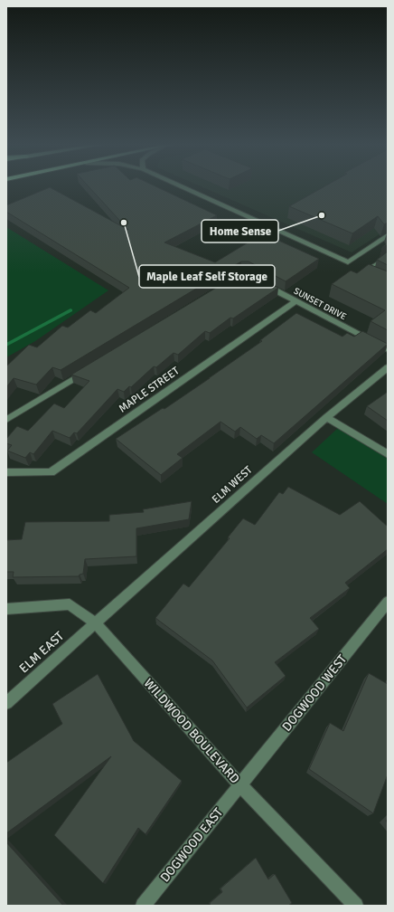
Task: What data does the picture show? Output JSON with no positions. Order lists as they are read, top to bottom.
{
  "streets": {
    "street": [
      "SUNSET DRIVE",
      "MAPLE STREET",
      "ELM WEST",
      "ELM EAST",
      "DOGWOOD WEST",
      "WILDWOOD BOULEVARD",
      "DOGWOOD EAST"
    ]
  },
  "crossings": [
    ["SUNSET DRIVE", "MAPLE STREET"],
    ["ELM WEST", "ELM EAST"],
    ["ELM WEST", "WILDWOOD BOULEVARD"],
    ["ELM EAST", "WILDWOOD BOULEVARD"],
    ["DOGWOOD WEST", "WILDWOOD BOULEVARD"],
    ["DOGWOOD WEST", "DOGWOOD EAST"],
    ["WILDWOOD BOULEVARD", "DOGWOOD EAST"]
  ],
  "places": ["Home Sense", "Maple Leaf Self Storage"]
}
